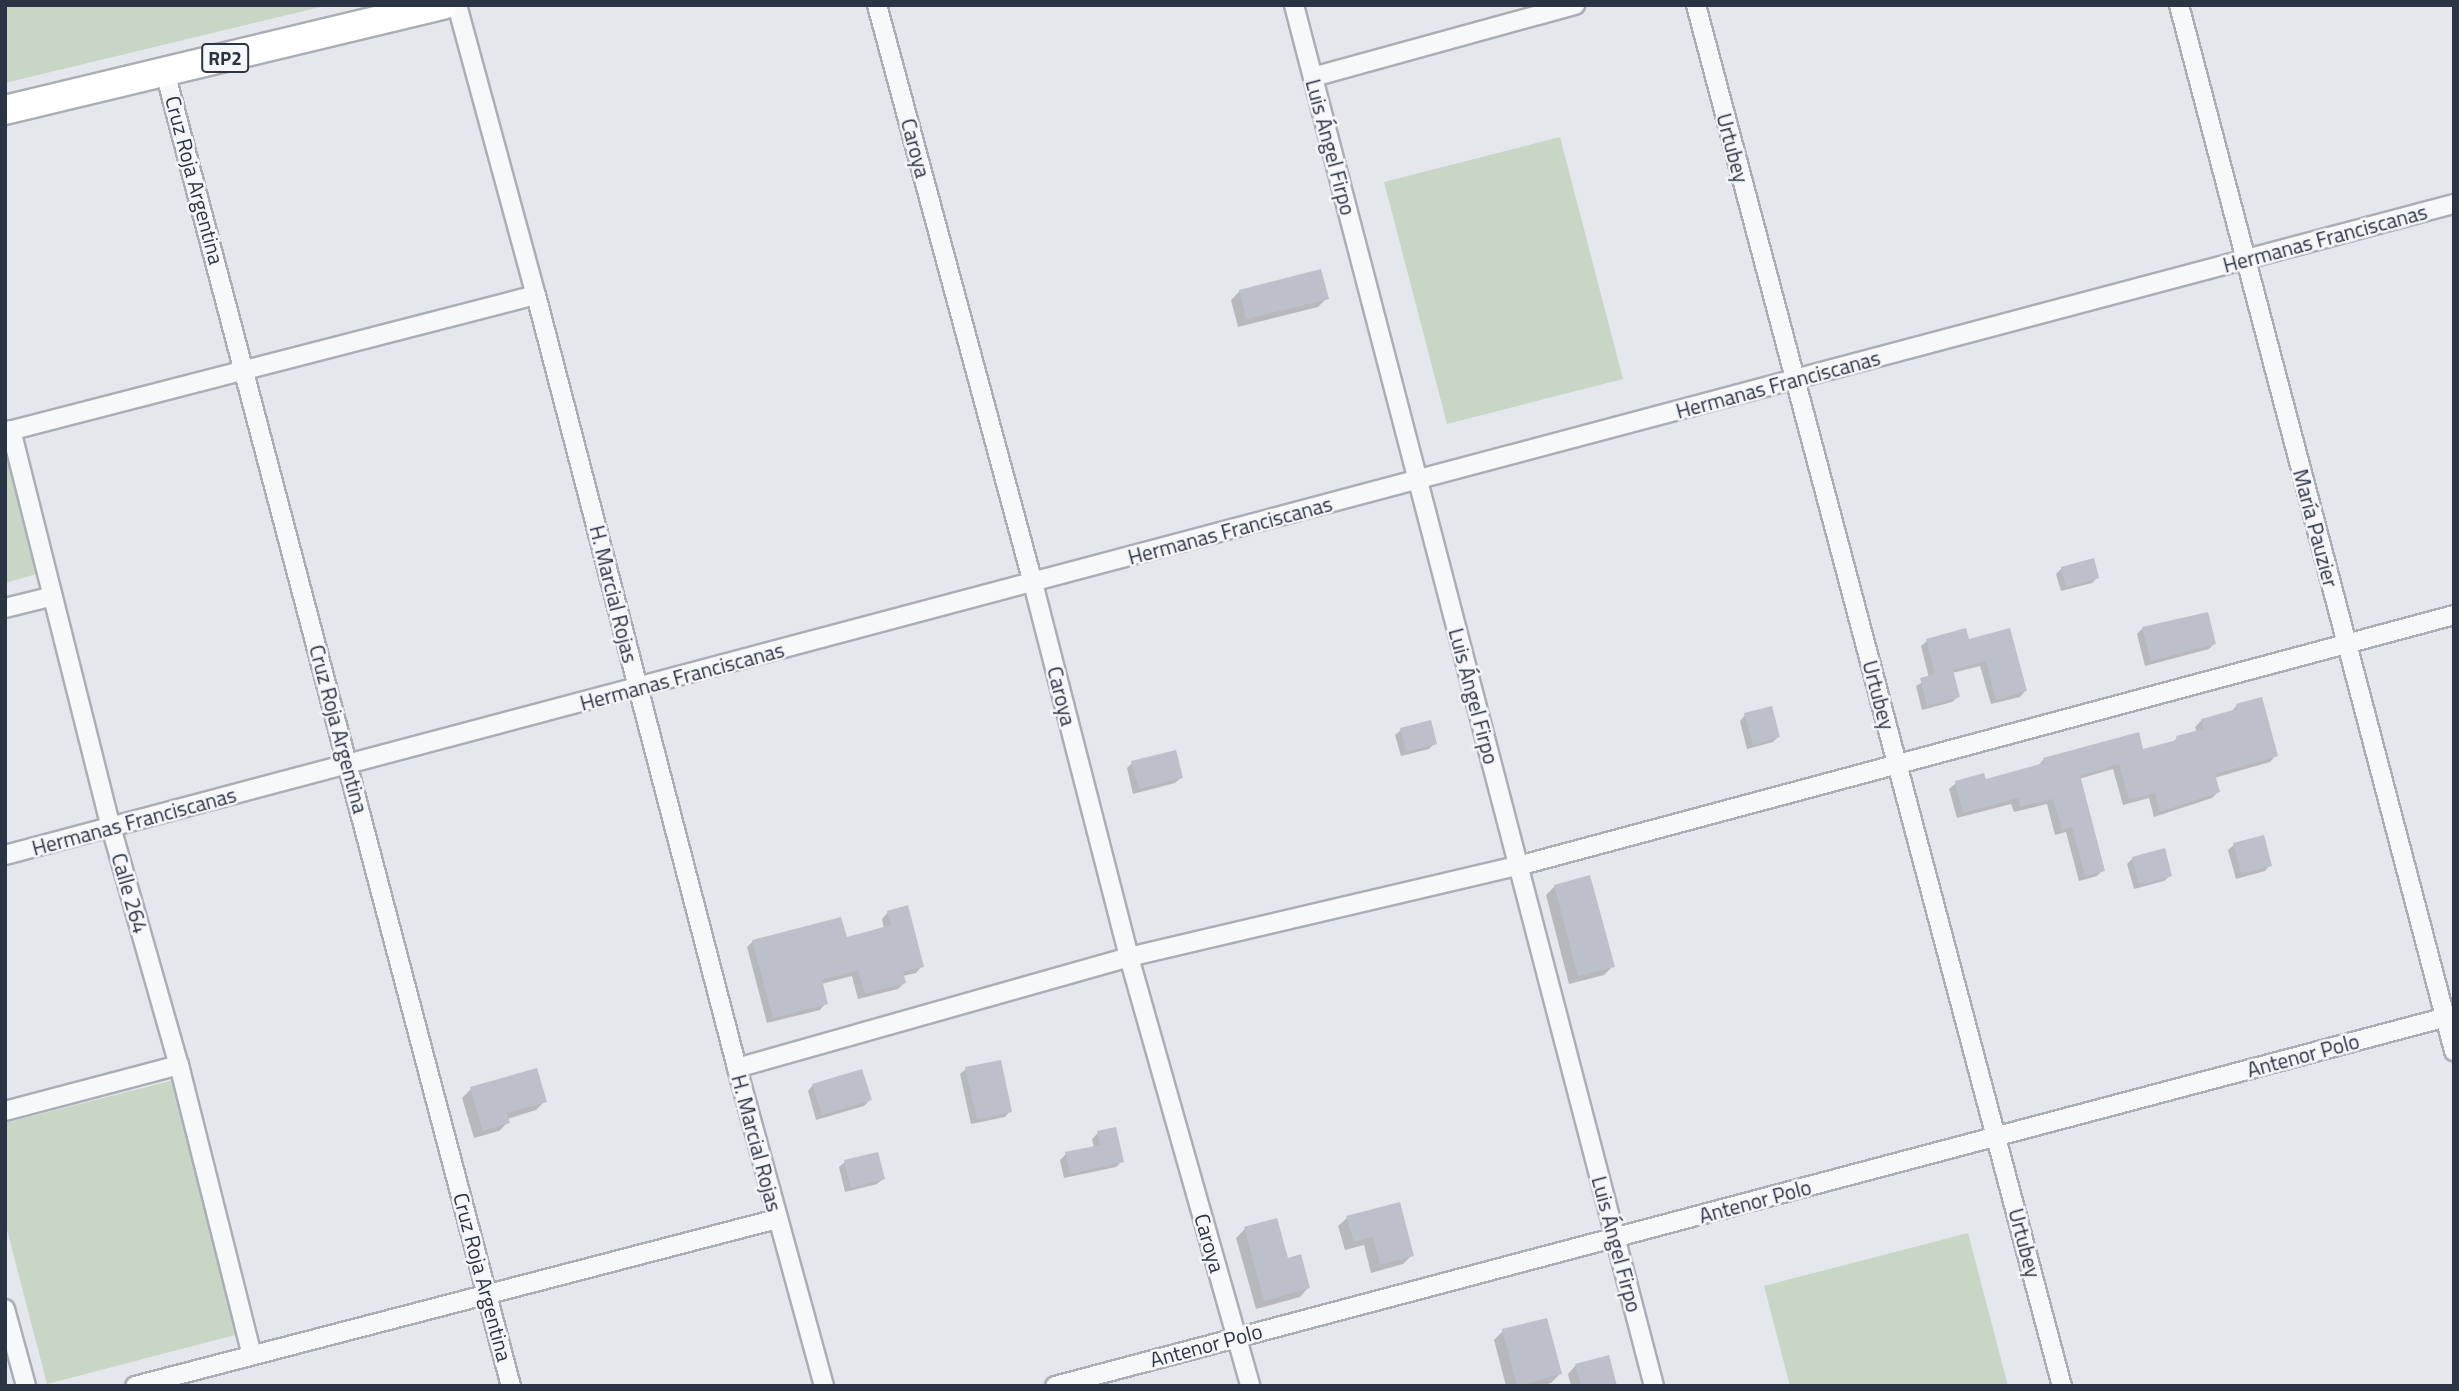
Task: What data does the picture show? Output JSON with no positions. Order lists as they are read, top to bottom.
{
  "streets": {
    "main road": ["RP2"],
    "street": [
      "Luis Ángel Firpo",
      "Caroya",
      "Urtubey",
      "Cruz Roja Argentina",
      "Hermanas Franciscanas",
      "María Pauzier",
      "H. Marcial Rojas",
      "Calle 264",
      "Antenor Polo"
    ]
  },
  "crossings": [
    ["RP2", "Cruz Roja Argentina"],
    ["Luis Ángel Firpo", "Hermanas Franciscanas"],
    ["Luis Ángel Firpo", "Antenor Polo"],
    ["Caroya", "Hermanas Franciscanas"],
    ["Caroya", "Antenor Polo"],
    ["Urtubey", "Hermanas Franciscanas"],
    ["Urtubey", "Antenor Polo"],
    ["Cruz Roja Argentina", "Hermanas Franciscanas"],
    ["Hermanas Franciscanas", "María Pauzier"],
    ["Hermanas Franciscanas", "H. Marcial Rojas"],
    ["Hermanas Franciscanas", "Calle 264"],
    ["María Pauzier", "Antenor Polo"]
  ]
}
